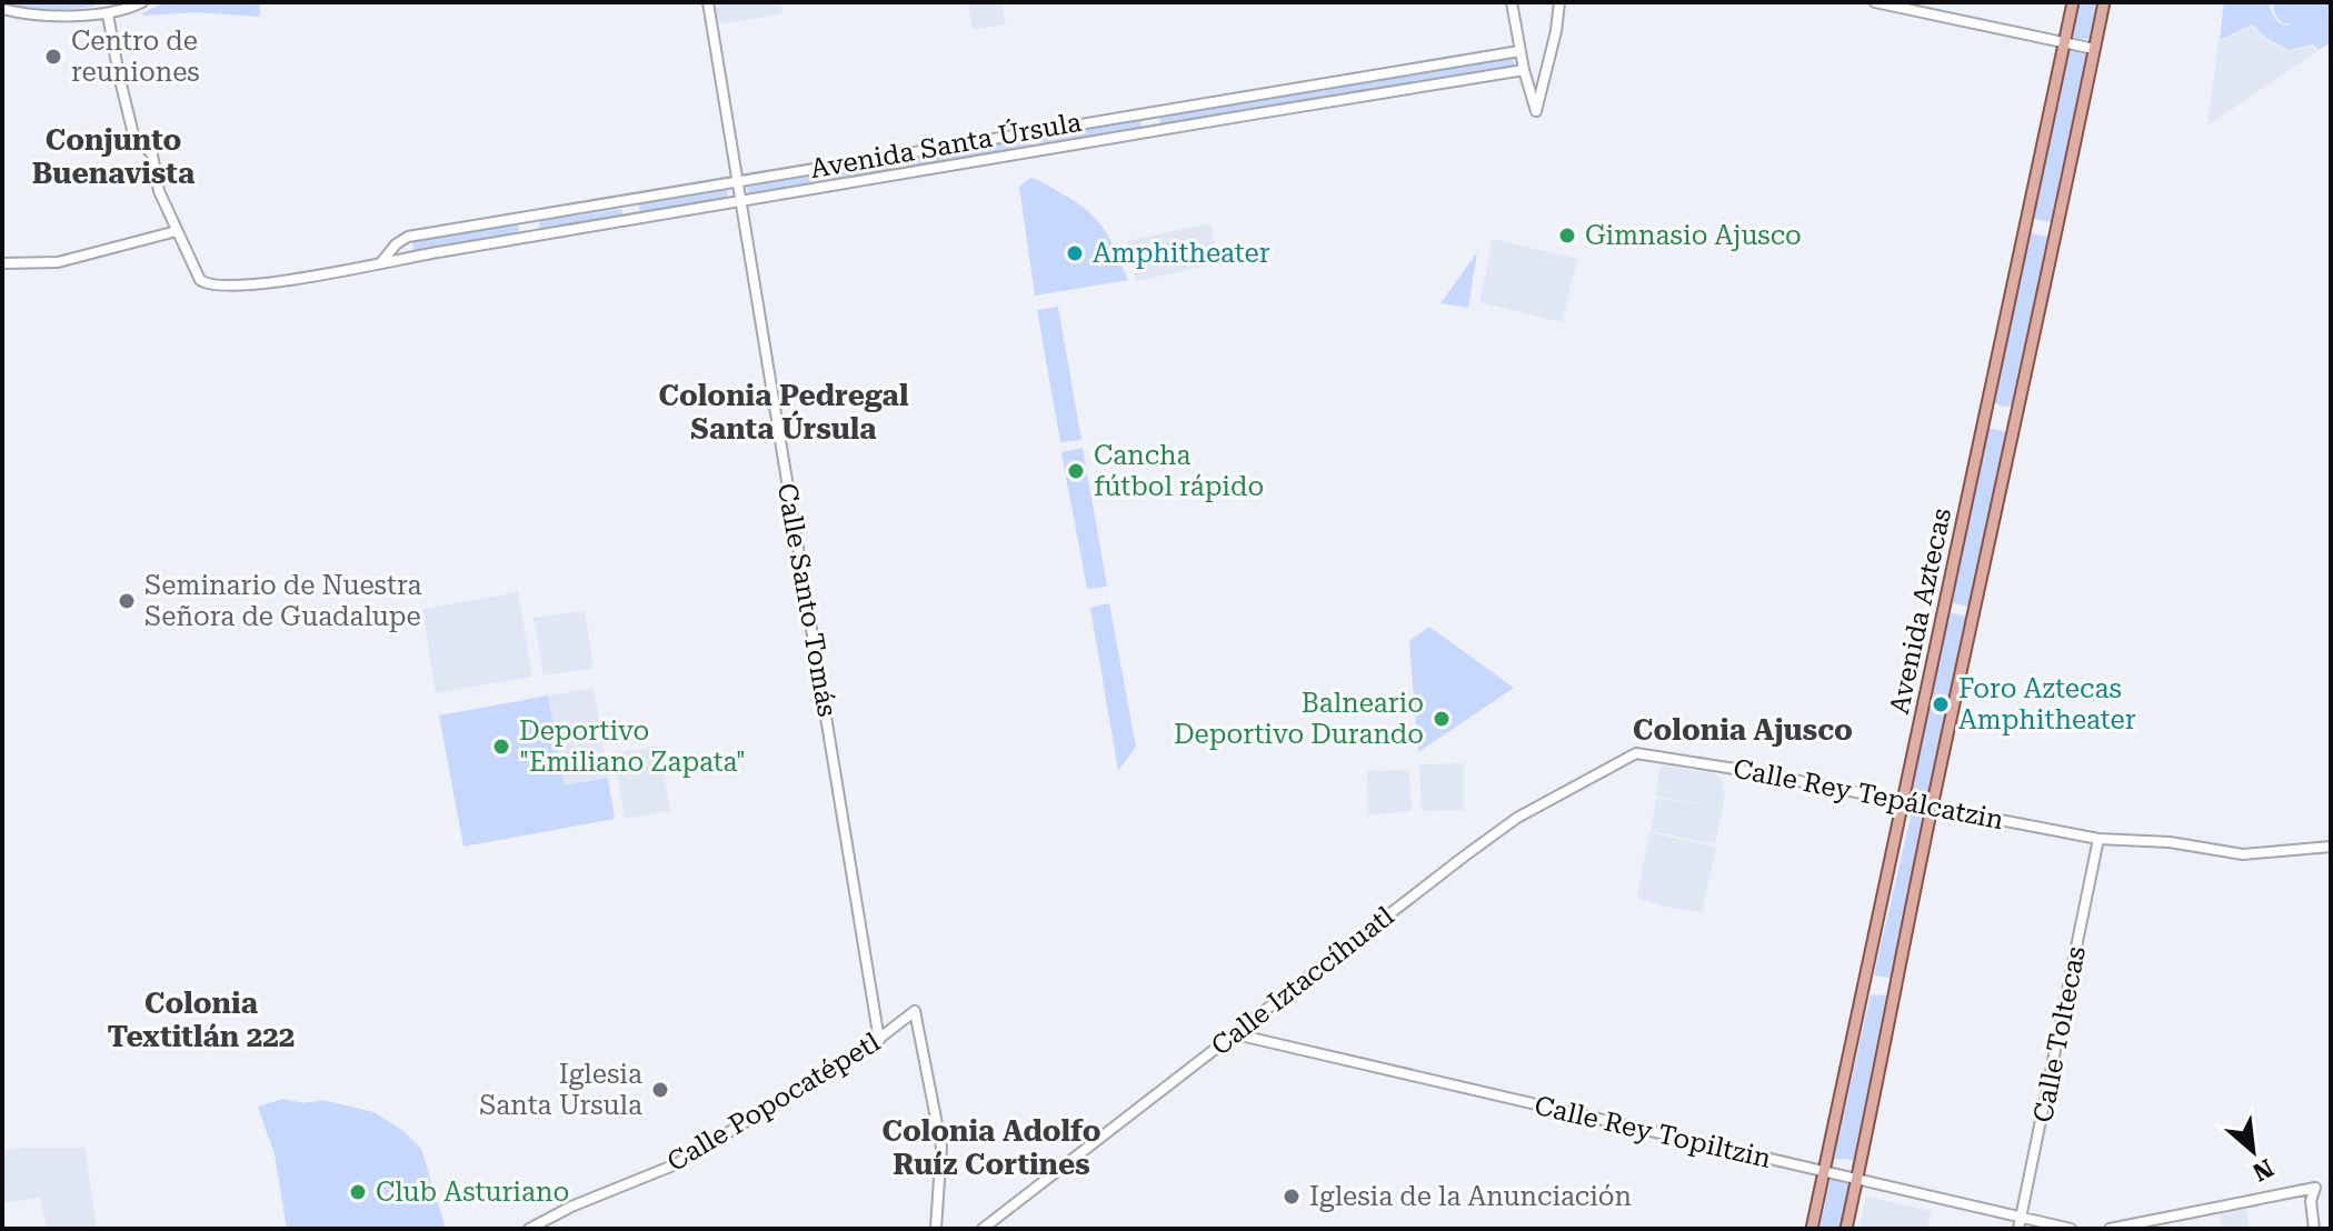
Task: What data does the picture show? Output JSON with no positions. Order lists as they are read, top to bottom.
{
  "streets": {
    "main road": ["Avenida Aztecas"],
    "street": [
      "Avenida Santa Úrsula",
      "Calle Santo Tomás",
      "Calle Rey Tepálcatzin",
      "Calle Iztaccíhuatl",
      "Calle Toltecas",
      "Calle Popocatépetl",
      "Calle Rey Topiltzin"
    ]
  },
  "crossings": [
    ["Avenida Santa Úrsula", "Calle Santo Tomás"],
    ["Calle Santo Tomás", "Calle Popocatépetl"],
    ["Avenida Aztecas", "Calle Rey Tepálcatzin"],
    ["Avenida Aztecas", "Calle Rey Topiltzin"],
    ["Calle Rey Tepálcatzin", "Calle Iztaccíhuatl"],
    ["Calle Rey Tepálcatzin", "Calle Toltecas"],
    ["Calle Iztaccíhuatl", "Calle Rey Topiltzin"],
    ["Calle Toltecas", "Calle Rey Topiltzin"]
  ],
  "districts": [
    "Conjunto Buenavista",
    "Colonia Pedregal Santa Úrsula",
    "Colonia Ajusco",
    "Colonia Textitlán 222",
    "Colonia Adolfo Ruíz Cortines"
  ],
  "places": [
    "Centro de reuniones",
    "Gimnasio Ajusco",
    "Amphitheater",
    "Cancha fútbol rápido",
    "Seminario de Nuestra Señora de Guadalupe",
    "Foro Aztecas Amphitheater",
    "Balneario Deportivo Durando",
    "Deportivo \"Emiliano Zapata\"",
    "Iglesia Santa Ursula",
    "Club Asturiano",
    "Iglesia de la Anunciación"
  ],
  "north": "bottom right"
}
